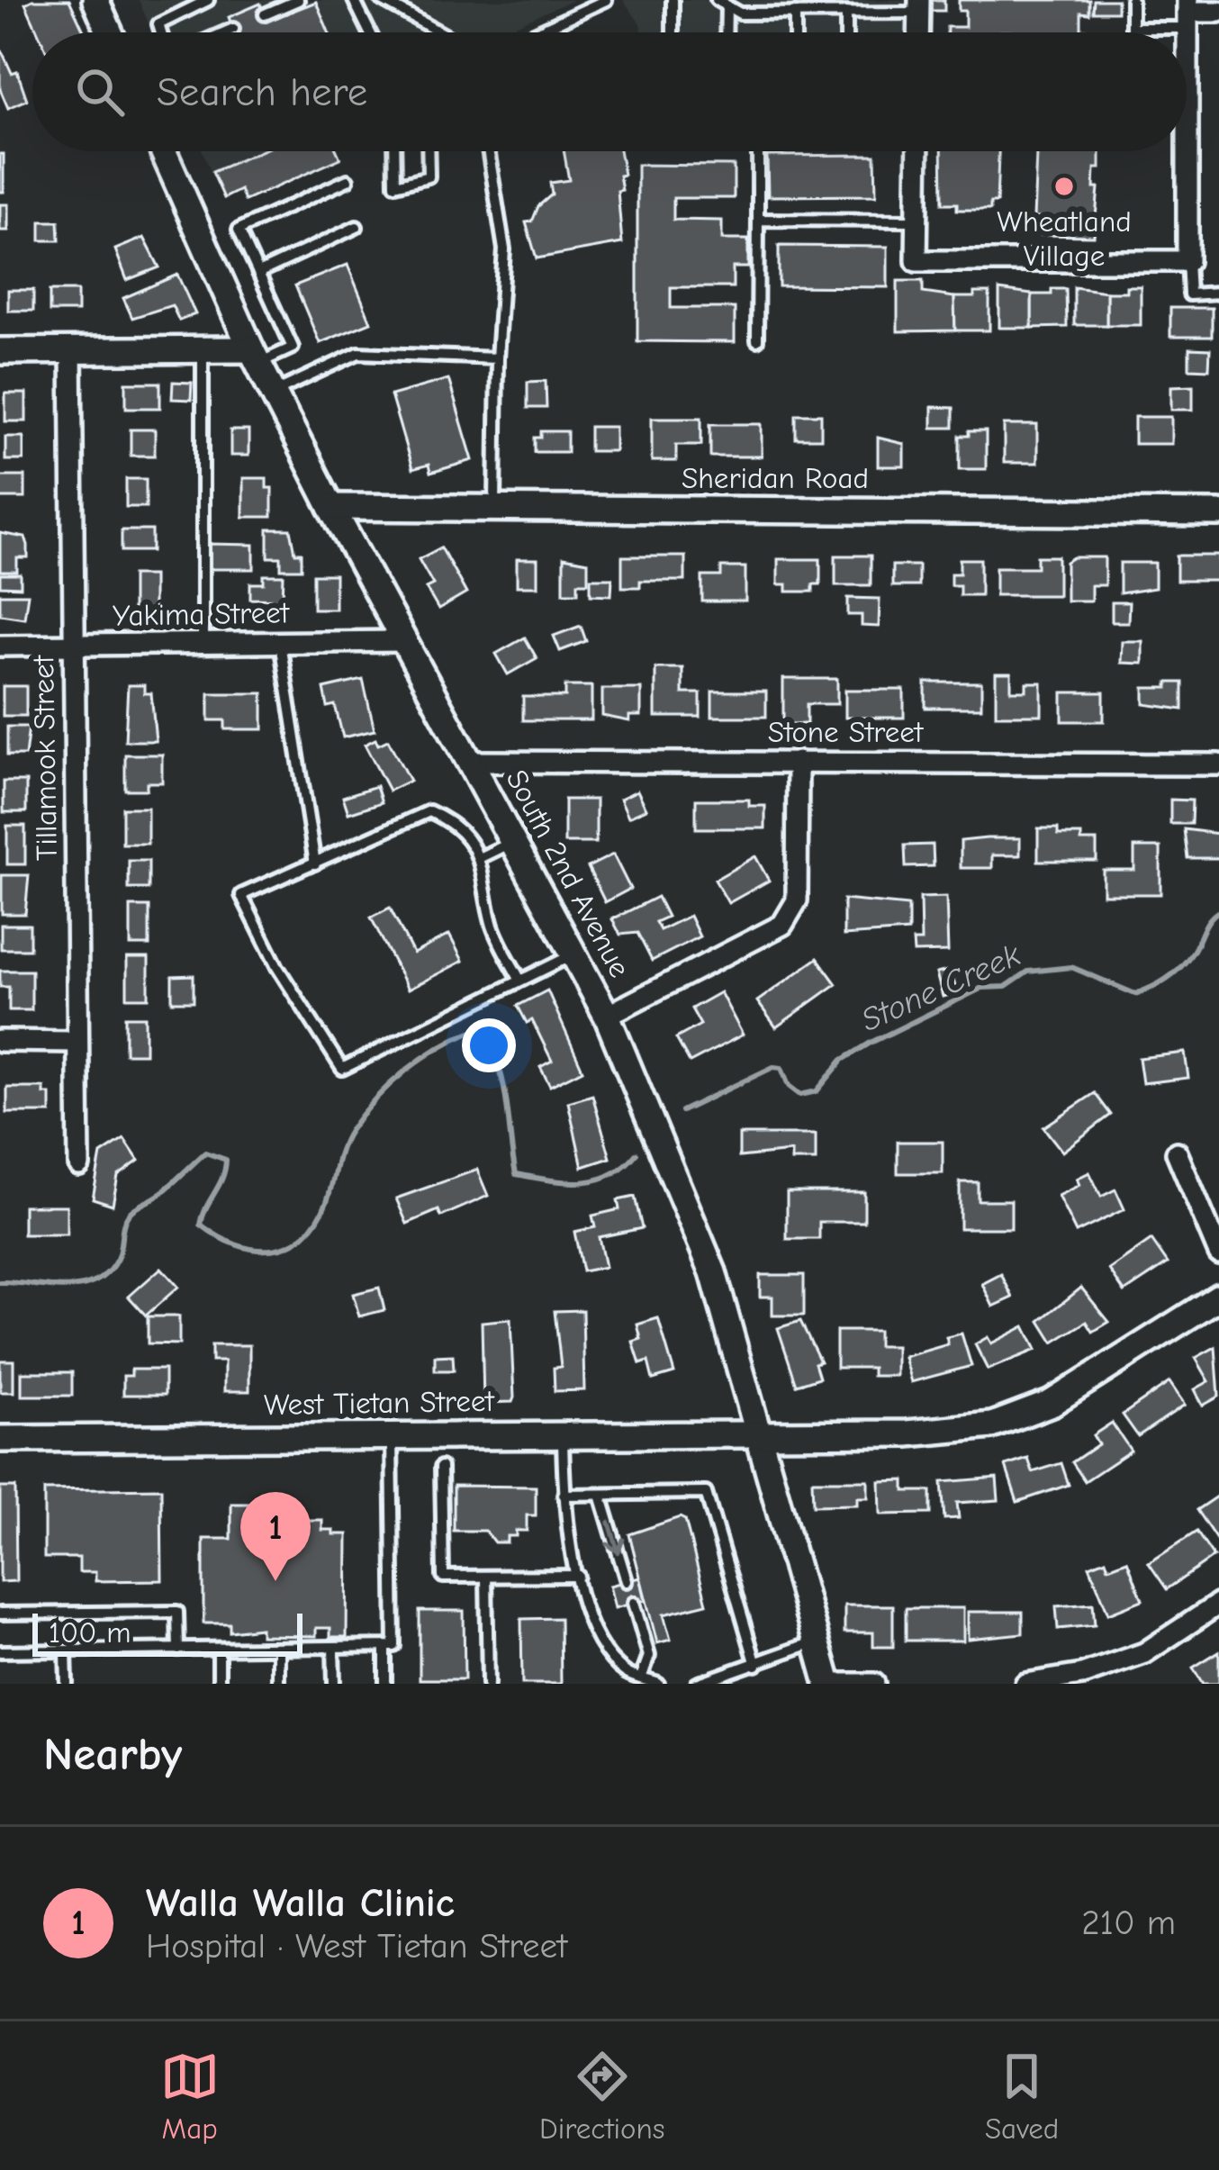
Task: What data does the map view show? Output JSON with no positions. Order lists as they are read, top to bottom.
{
  "streets": {
    "main road": ["Sheridan Road", "South 2nd Avenue", "West Tietan Street"],
    "street": ["Yakima Street", "Stone Street", "Tillamook Street"]
  },
  "crossings": [
    ["Sheridan Road", "South 2nd Avenue"],
    ["Yakima Street", "Tillamook Street"],
    ["Yakima Street", "South 2nd Avenue"],
    ["Stone Street", "South 2nd Avenue"],
    ["South 2nd Avenue", "West Tietan Street"]
  ],
  "water": ["Stone Creek"],
  "places": ["Wheatland Village"],
  "scale_bar": "100 m",
  "page": {
    "search": "Search here",
    "pins": "1",
    "scale": "100 m",
    "heading": "Nearby",
    "list": [
      {
        "mark": "1",
        "name": "Walla Walla Clinic",
        "note": "Hospital · West Tietan Street",
        "value": "210 m"
      }
    ],
    "nav": ["Map", "Directions", "Saved"]
  }
}
